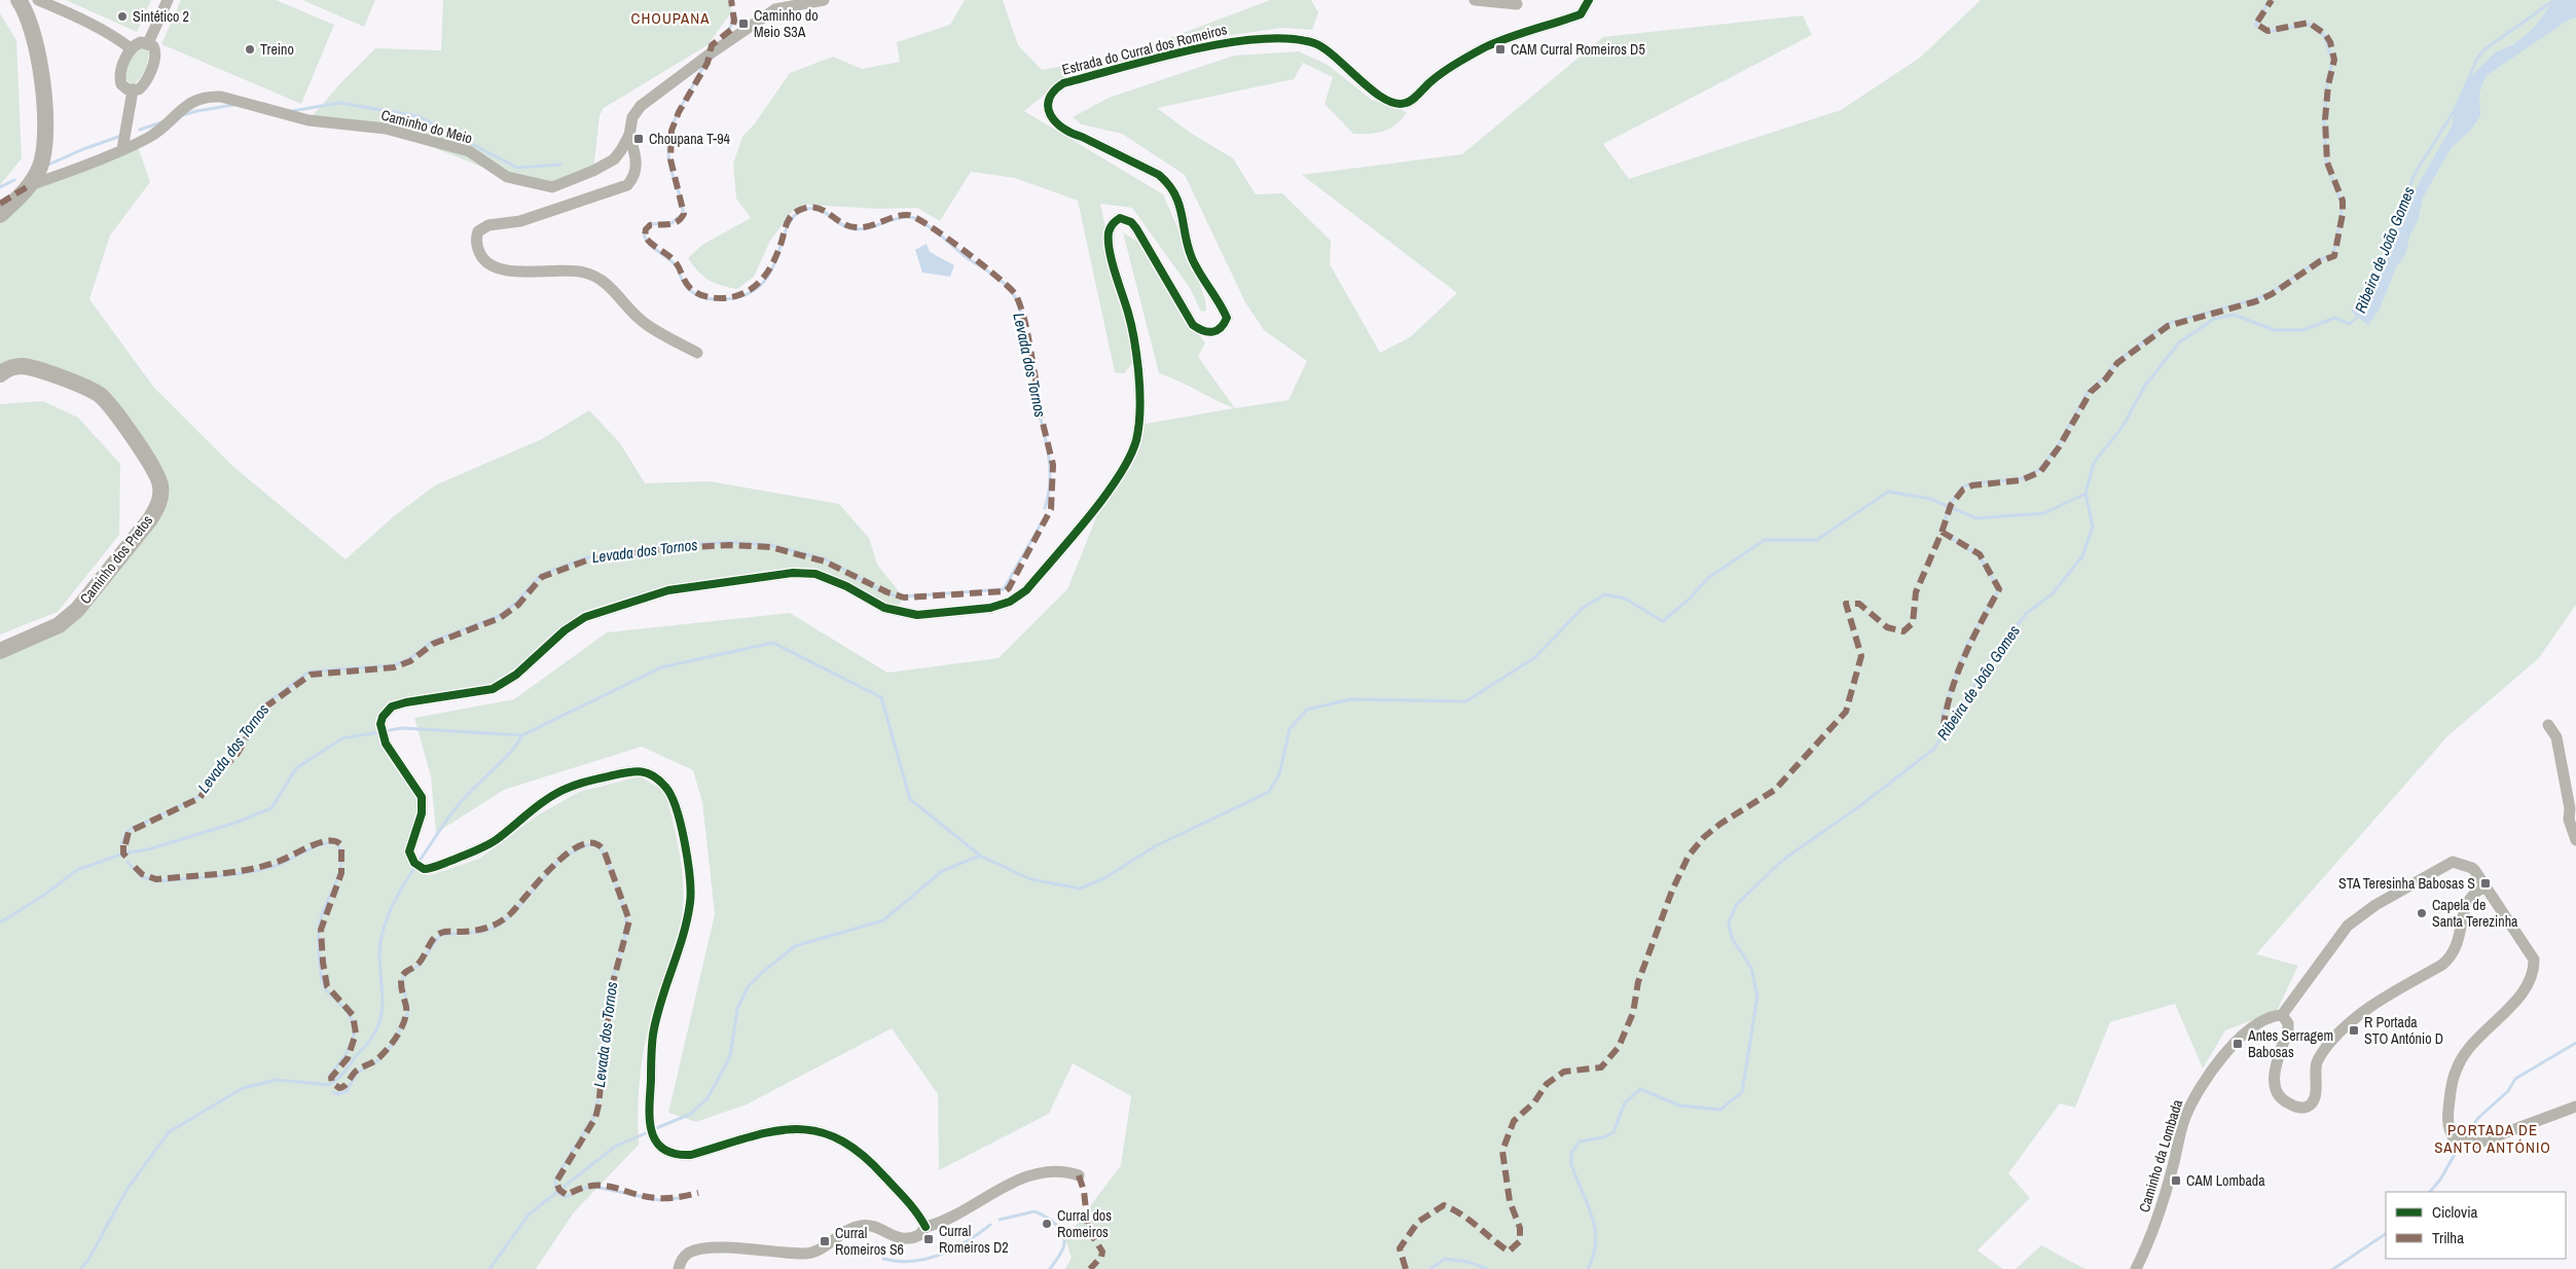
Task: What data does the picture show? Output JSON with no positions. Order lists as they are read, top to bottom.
{
  "streets": {
    "main road": ["Caminho dos Pretos"],
    "street": ["Estrada do Curral dos Romeiros", "Caminho do Meio", "Caminho da Lombada"]
  },
  "districts": ["CHOUPANA", "PORTADA DE SANTO ANTÓNIO"],
  "water": ["Ribeira de João Gomes", "Levada dos Tornos"],
  "places": {
    "other": [
      "Sintético 2",
      "Treino",
      "Capela de Santa Terezinha",
      "Curral dos Romeiros"
    ],
    "transit": [
      "Caminho do Meio S3A",
      "CAM Curral Romeiros D5",
      "Choupana T-94",
      "STA Teresinha Babosas S",
      "R Portada STO António D",
      "Antes Serragem Babosas",
      "CAM Lombada",
      "Curral Romeiros D2",
      "Curral Romeiros S6"
    ]
  },
  "legend": ["Ciclovia", "Trilha"]
}
